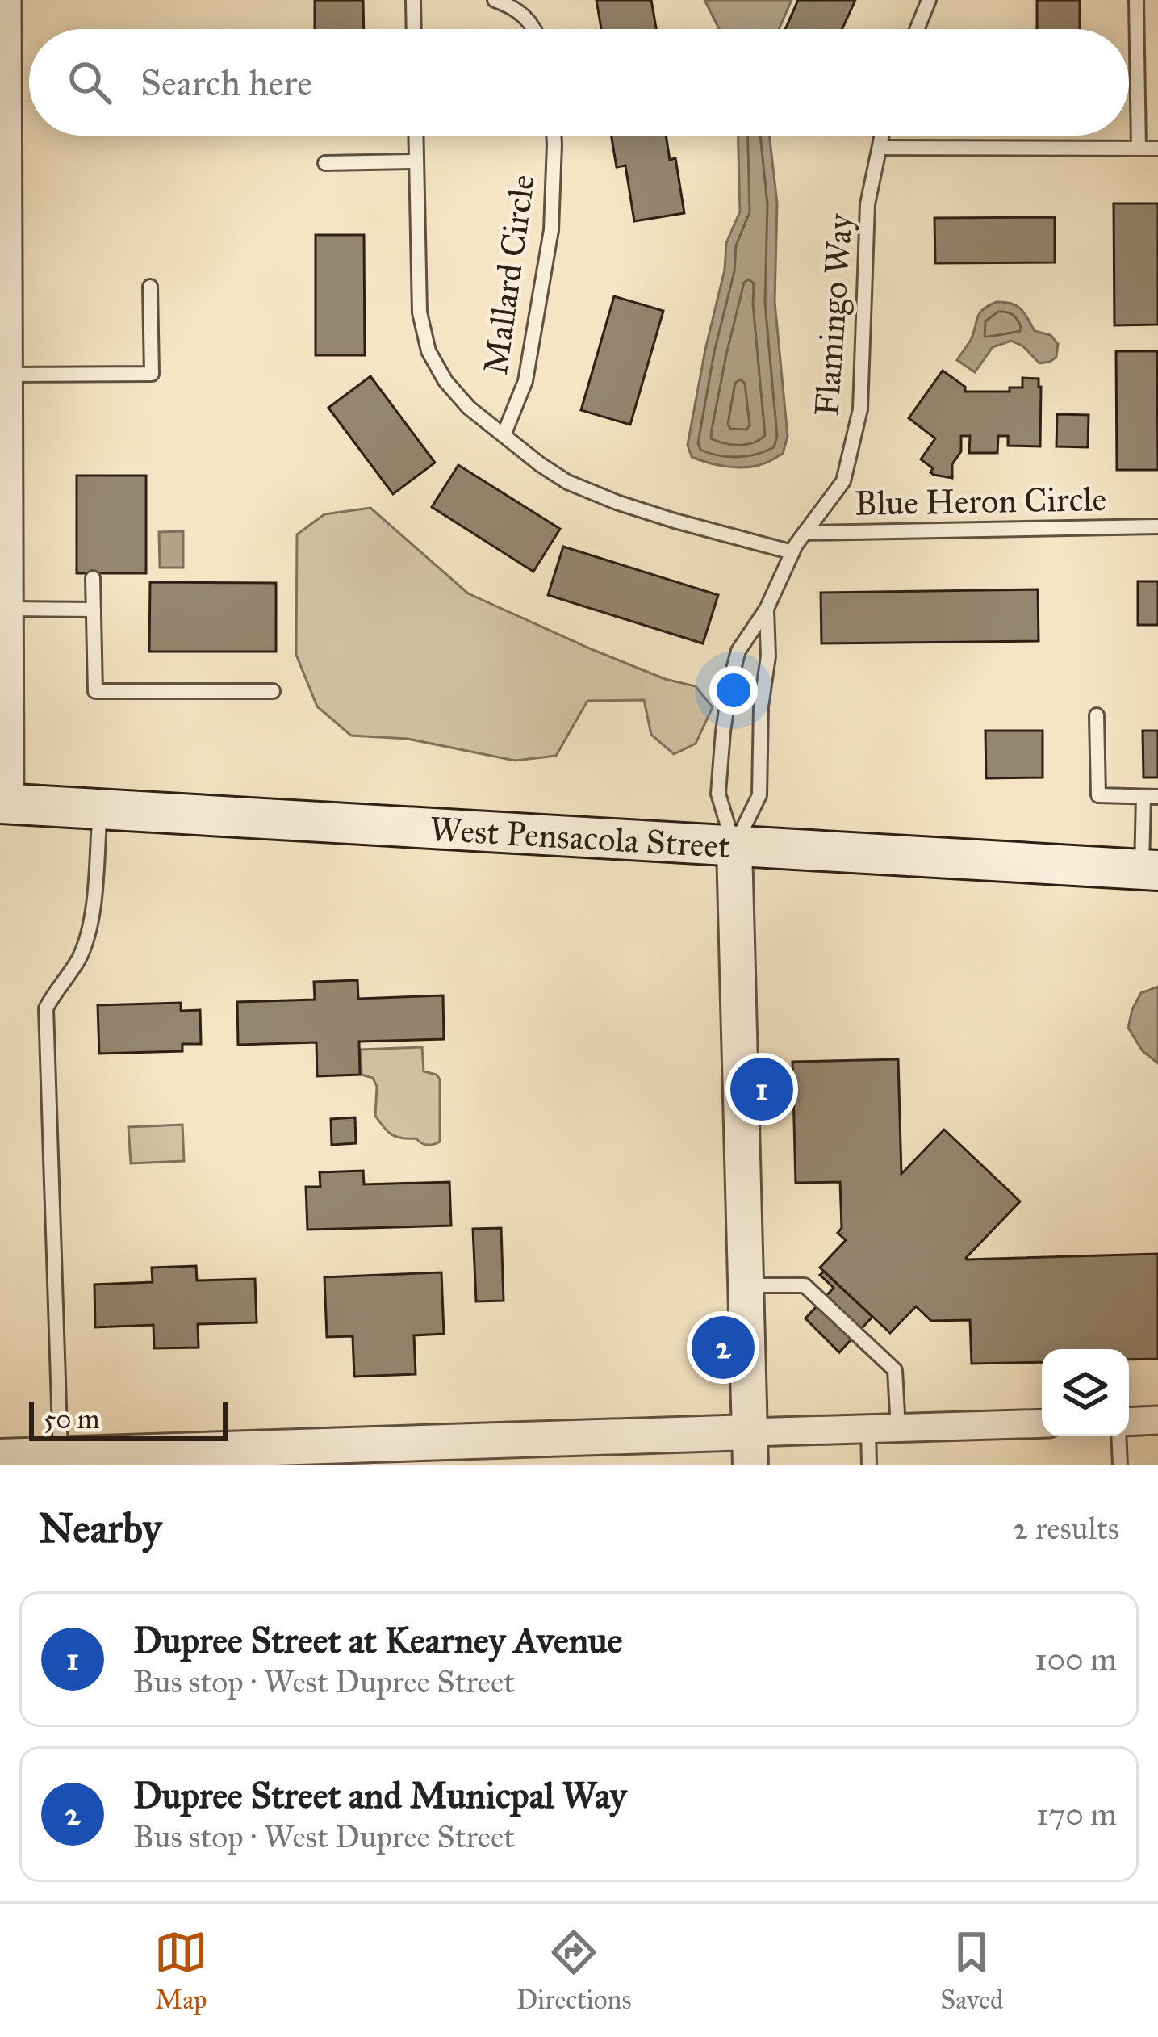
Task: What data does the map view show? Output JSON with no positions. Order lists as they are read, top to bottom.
{
  "streets": {
    "main road": ["West Pensacola Street"],
    "lane": ["Mallard Circle", "Flamingo Way", "Blue Heron Circle"]
  },
  "crossings": [
    ["Mallard Circle", "Flamingo Way"],
    ["Flamingo Way", "Blue Heron Circle"],
    ["Flamingo Way", "West Pensacola Street"]
  ],
  "scale_bar": "50 m",
  "page": {
    "search": "Search here",
    "pins": ["1", "2"],
    "scale": "50 m",
    "heading": ["Nearby", "2 results"],
    "list": [
      {
        "mark": "1",
        "name": "Dupree Street at Kearney Avenue",
        "note": "Bus stop · West Dupree Street",
        "value": "100 m"
      },
      {
        "mark": "2",
        "name": "Dupree Street and Municpal Way",
        "note": "Bus stop · West Dupree Street",
        "value": "170 m"
      }
    ],
    "nav": ["Map", "Directions", "Saved"]
  }
}
